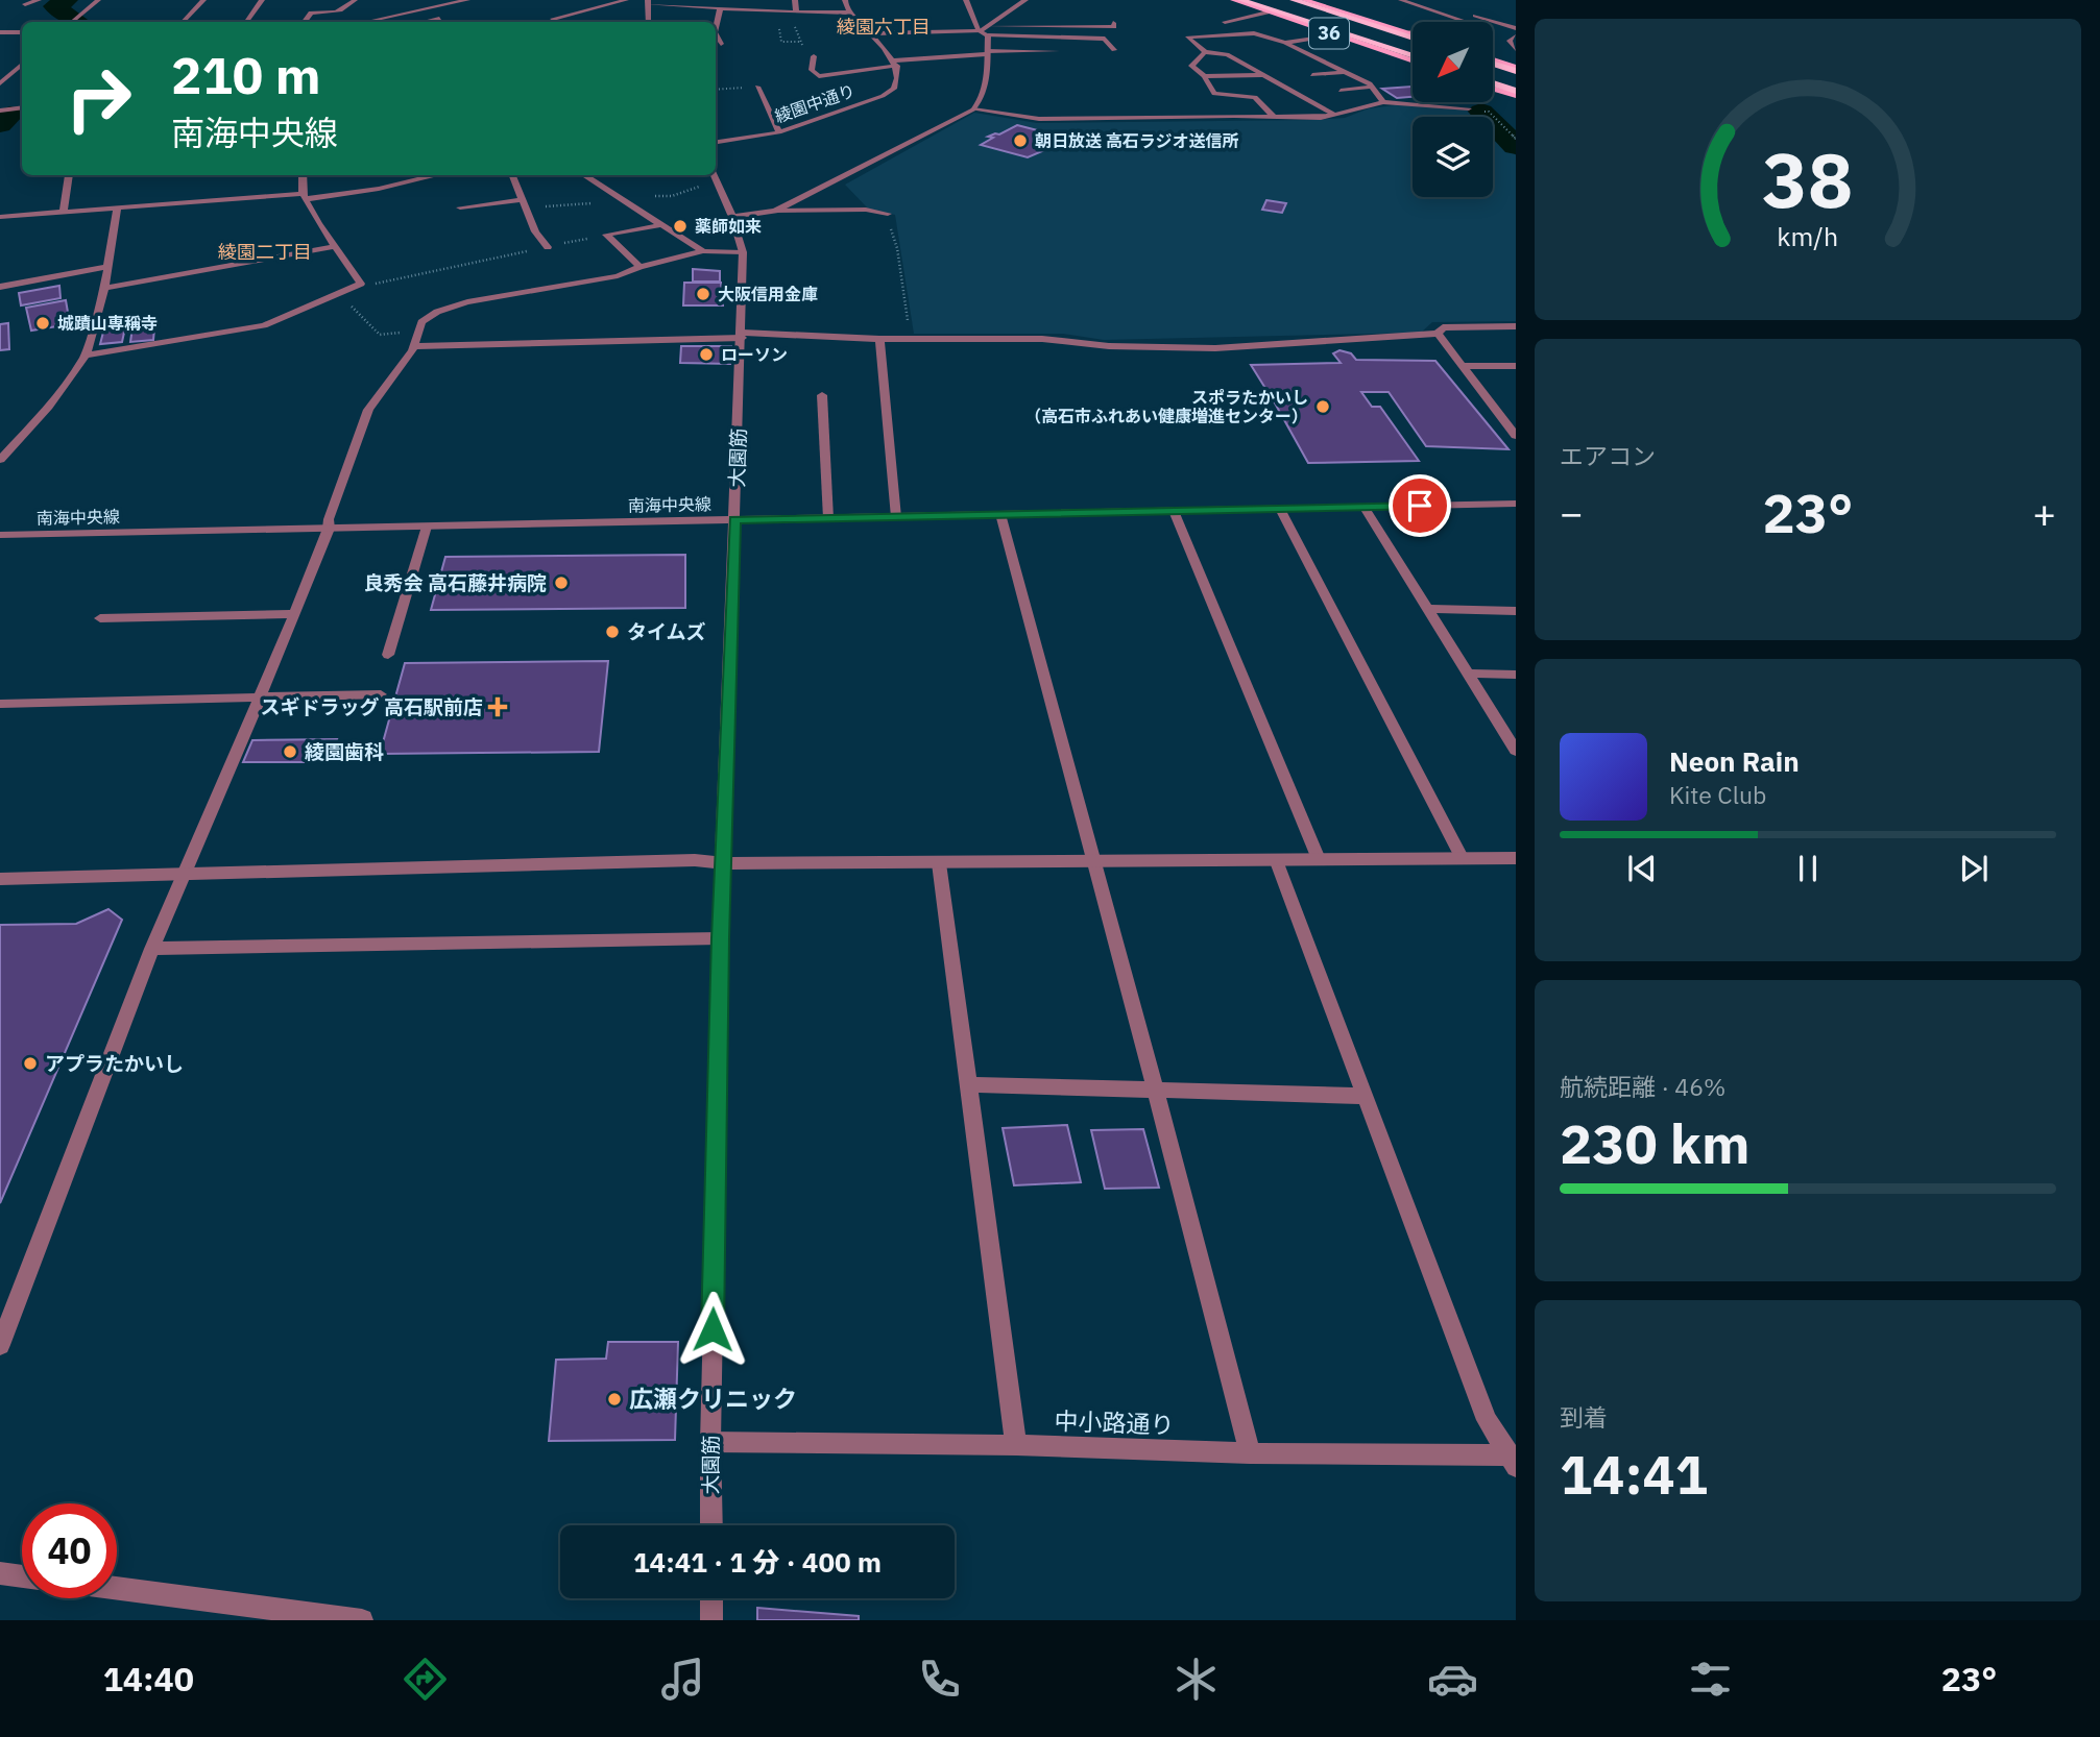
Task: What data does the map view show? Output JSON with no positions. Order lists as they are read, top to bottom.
{
  "streets": {
    "main road": ["36"],
    "street": [
      "綾園中通り",
      "大園筋",
      "南海中央線",
      "中小路通り"
    ]
  },
  "crossings": [
    ["大園筋", "南海中央線"],
    ["大園筋", "中小路通り"]
  ],
  "districts": ["綾園六丁目", "綾園二丁目"],
  "places": {
    "other": [
      "朝日放送 高石ラジオ送信所",
      "薬師如来",
      "大阪信用金庫",
      "城蹟山専稱寺",
      "ローソン",
      "スポラたかいし （高石市ふれあい健康増進センター）",
      "良秀会 高石藤井病院",
      "タイムズ",
      "綾園歯科",
      "アプラたかいし",
      "広瀬クリニック"
    ],
    "health": ["スギドラッグ 高石駅前店"]
  },
  "north": "bottom left",
  "page": {
    "turn": ["210 m", "南海中央線"],
    "tile": [
      "エアコン",
      ["航続距離 · 46%", "230 km"],
      ["到着", "14:41"]
    ],
    "heat": ["−", "23°", "+"],
    "song": ["Neon Rain", "Kite Club"],
    "limit": "40",
    "trip": "14:41 · 1 分 · 400 m",
    "tabs": ["14:40", "23°"],
    "gauge": ["38", "km/h"]
  }
}
